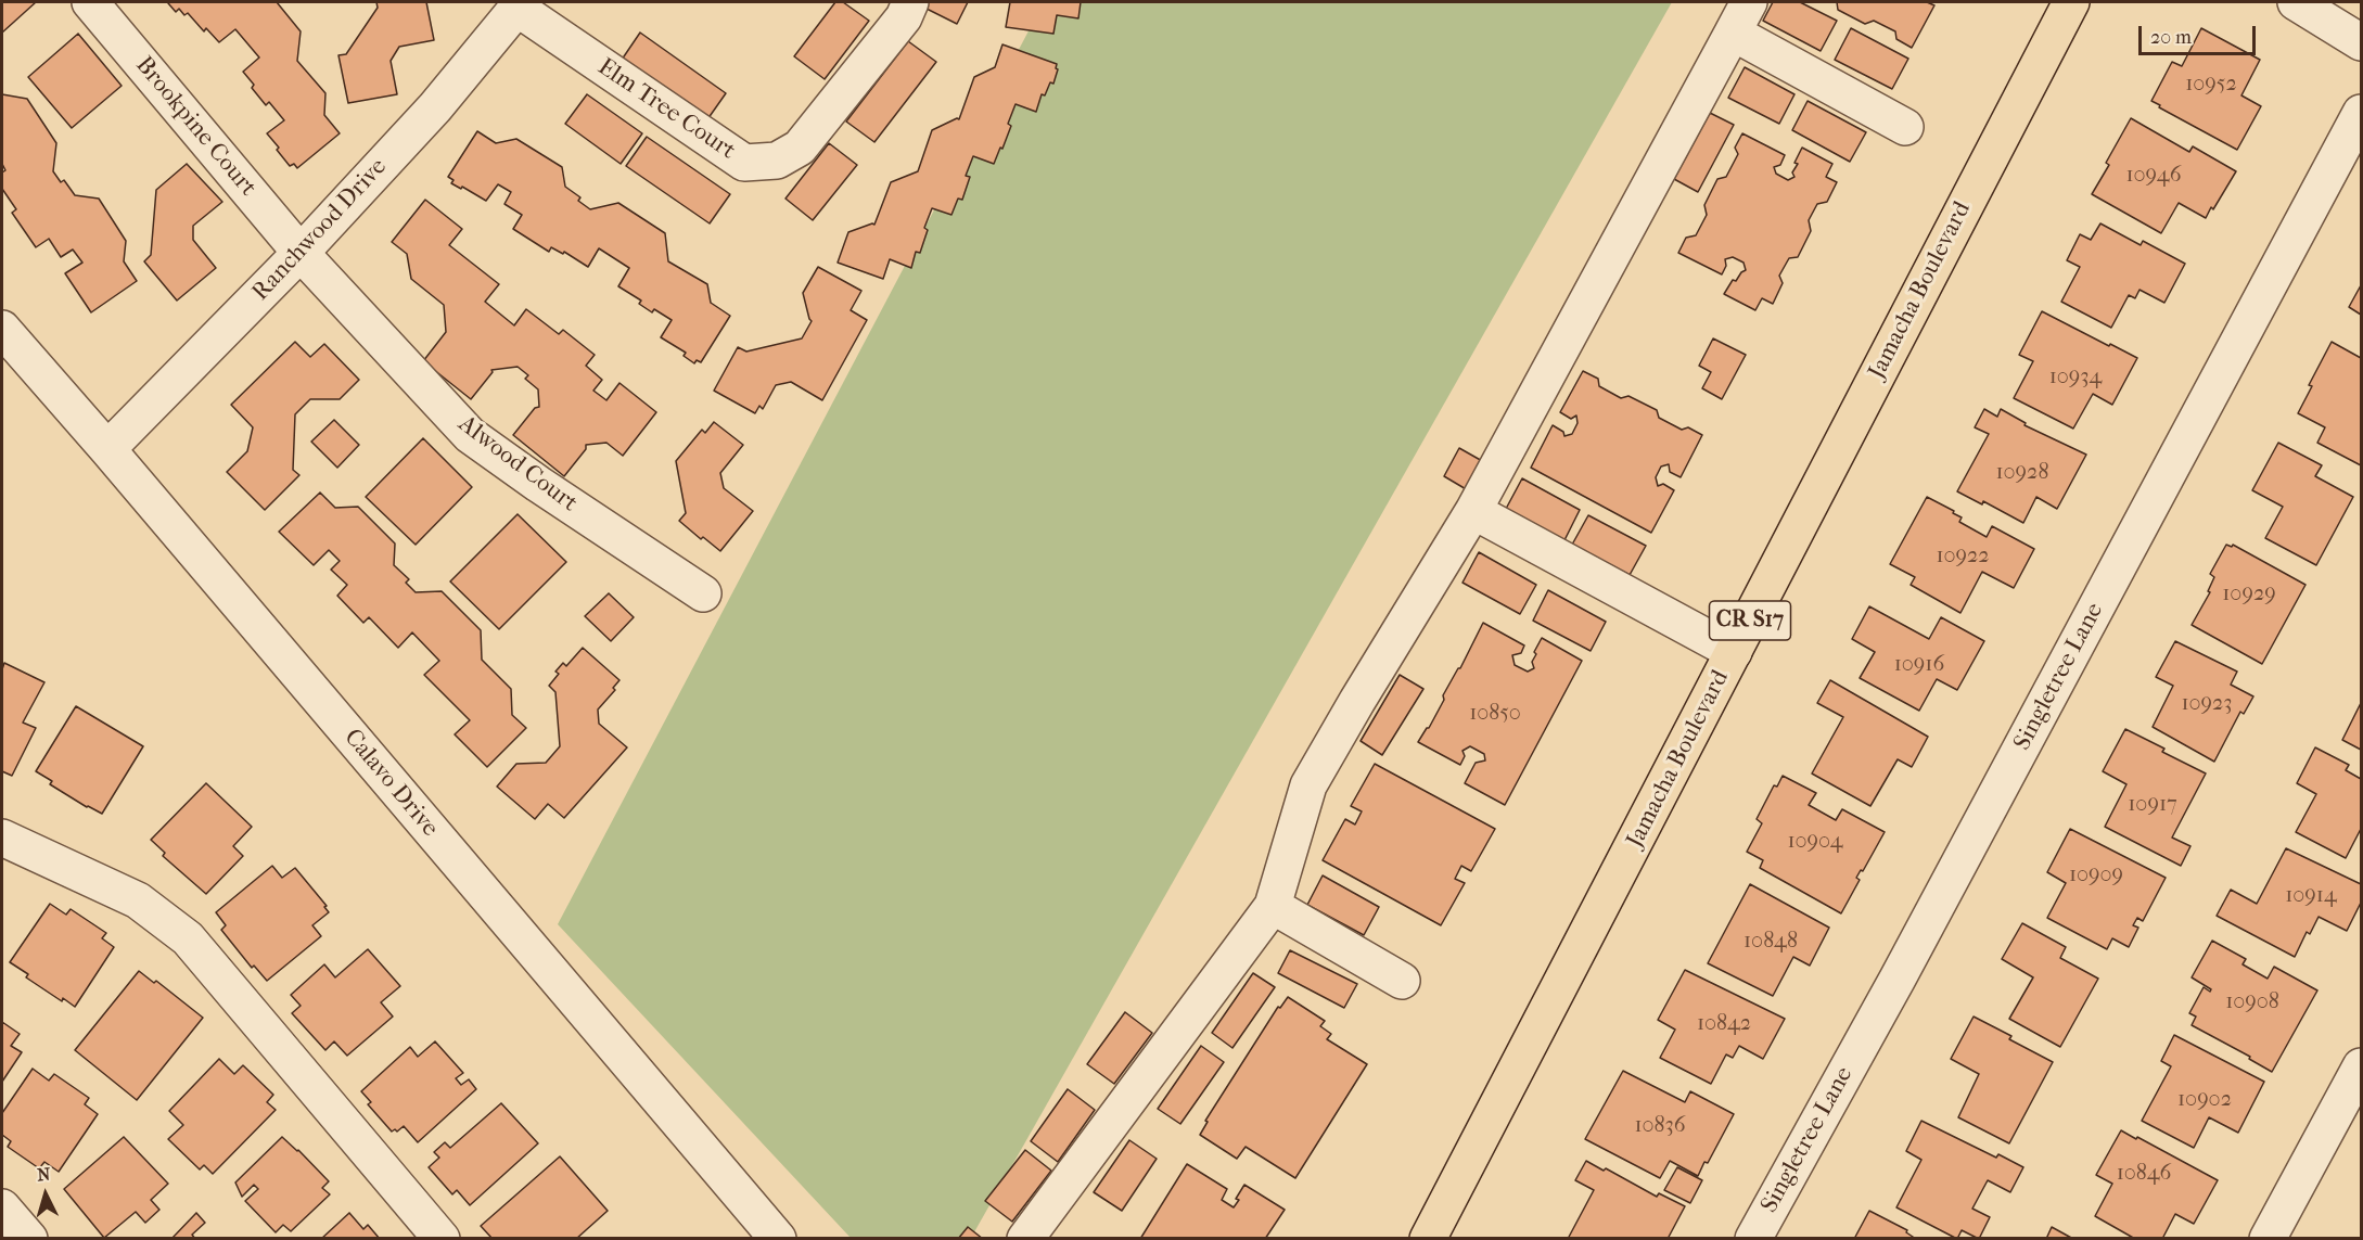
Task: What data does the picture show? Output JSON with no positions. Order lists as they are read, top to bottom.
{
  "streets": {
    "main road": ["Jamacha Boulevard", "CR S17"],
    "street": [
      "Elm Tree Court",
      "Brookpine Court",
      "Ranchwood Drive",
      "Alwood Court",
      "Singletree Lane",
      "Calavo Drive"
    ]
  },
  "crossings": [
    ["Elm Tree Court", "Ranchwood Drive"],
    ["Brookpine Court", "Ranchwood Drive"],
    ["Brookpine Court", "Alwood Court"],
    ["Ranchwood Drive", "Alwood Court"],
    ["Ranchwood Drive", "Calavo Drive"]
  ],
  "house_numbers": [
    "10952",
    "10946",
    "10934",
    "10928",
    "10922",
    "10929",
    "10916",
    "10923",
    "10850",
    "10917",
    "10904",
    "10909",
    "10914",
    "10848",
    "10908",
    "10842",
    "10902",
    "10836",
    "10846"
  ],
  "scale_bar": "20 m",
  "north": "top"
}
